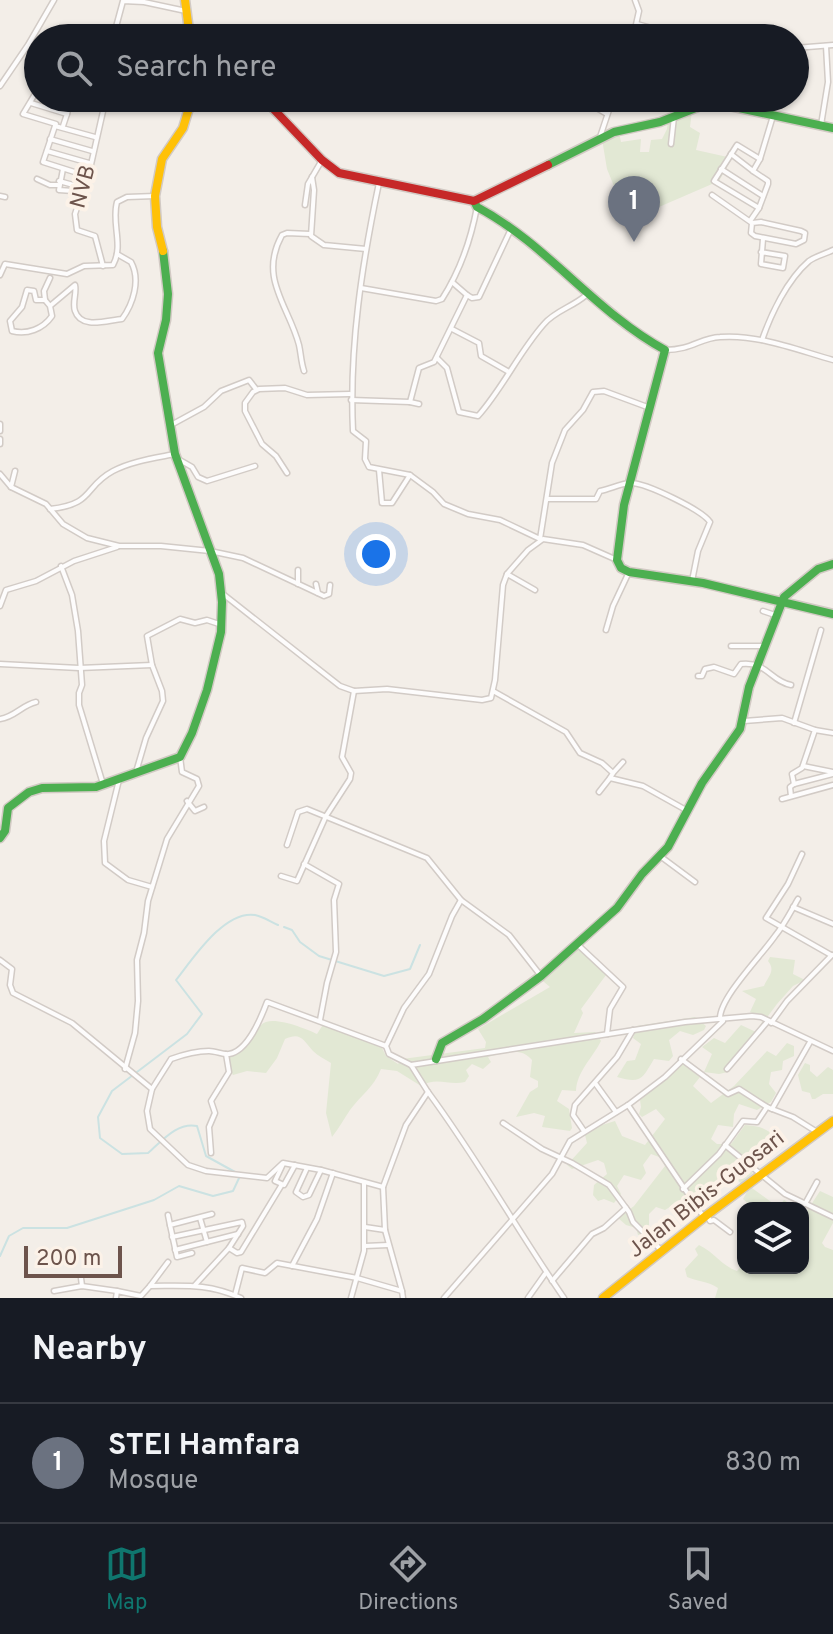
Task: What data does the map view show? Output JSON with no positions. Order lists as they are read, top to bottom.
{
  "streets": {
    "street": ["NVB", "Jalan Bibis-Guosari"]
  },
  "scale_bar": "200 m",
  "page": {
    "search": "Search here",
    "pins": "1",
    "scale": "200 m",
    "heading": "Nearby",
    "list": [
      {
        "mark": "1",
        "name": "STEI Hamfara",
        "note": "Mosque",
        "value": "830 m"
      }
    ],
    "nav": ["Map", "Directions", "Saved"]
  }
}
